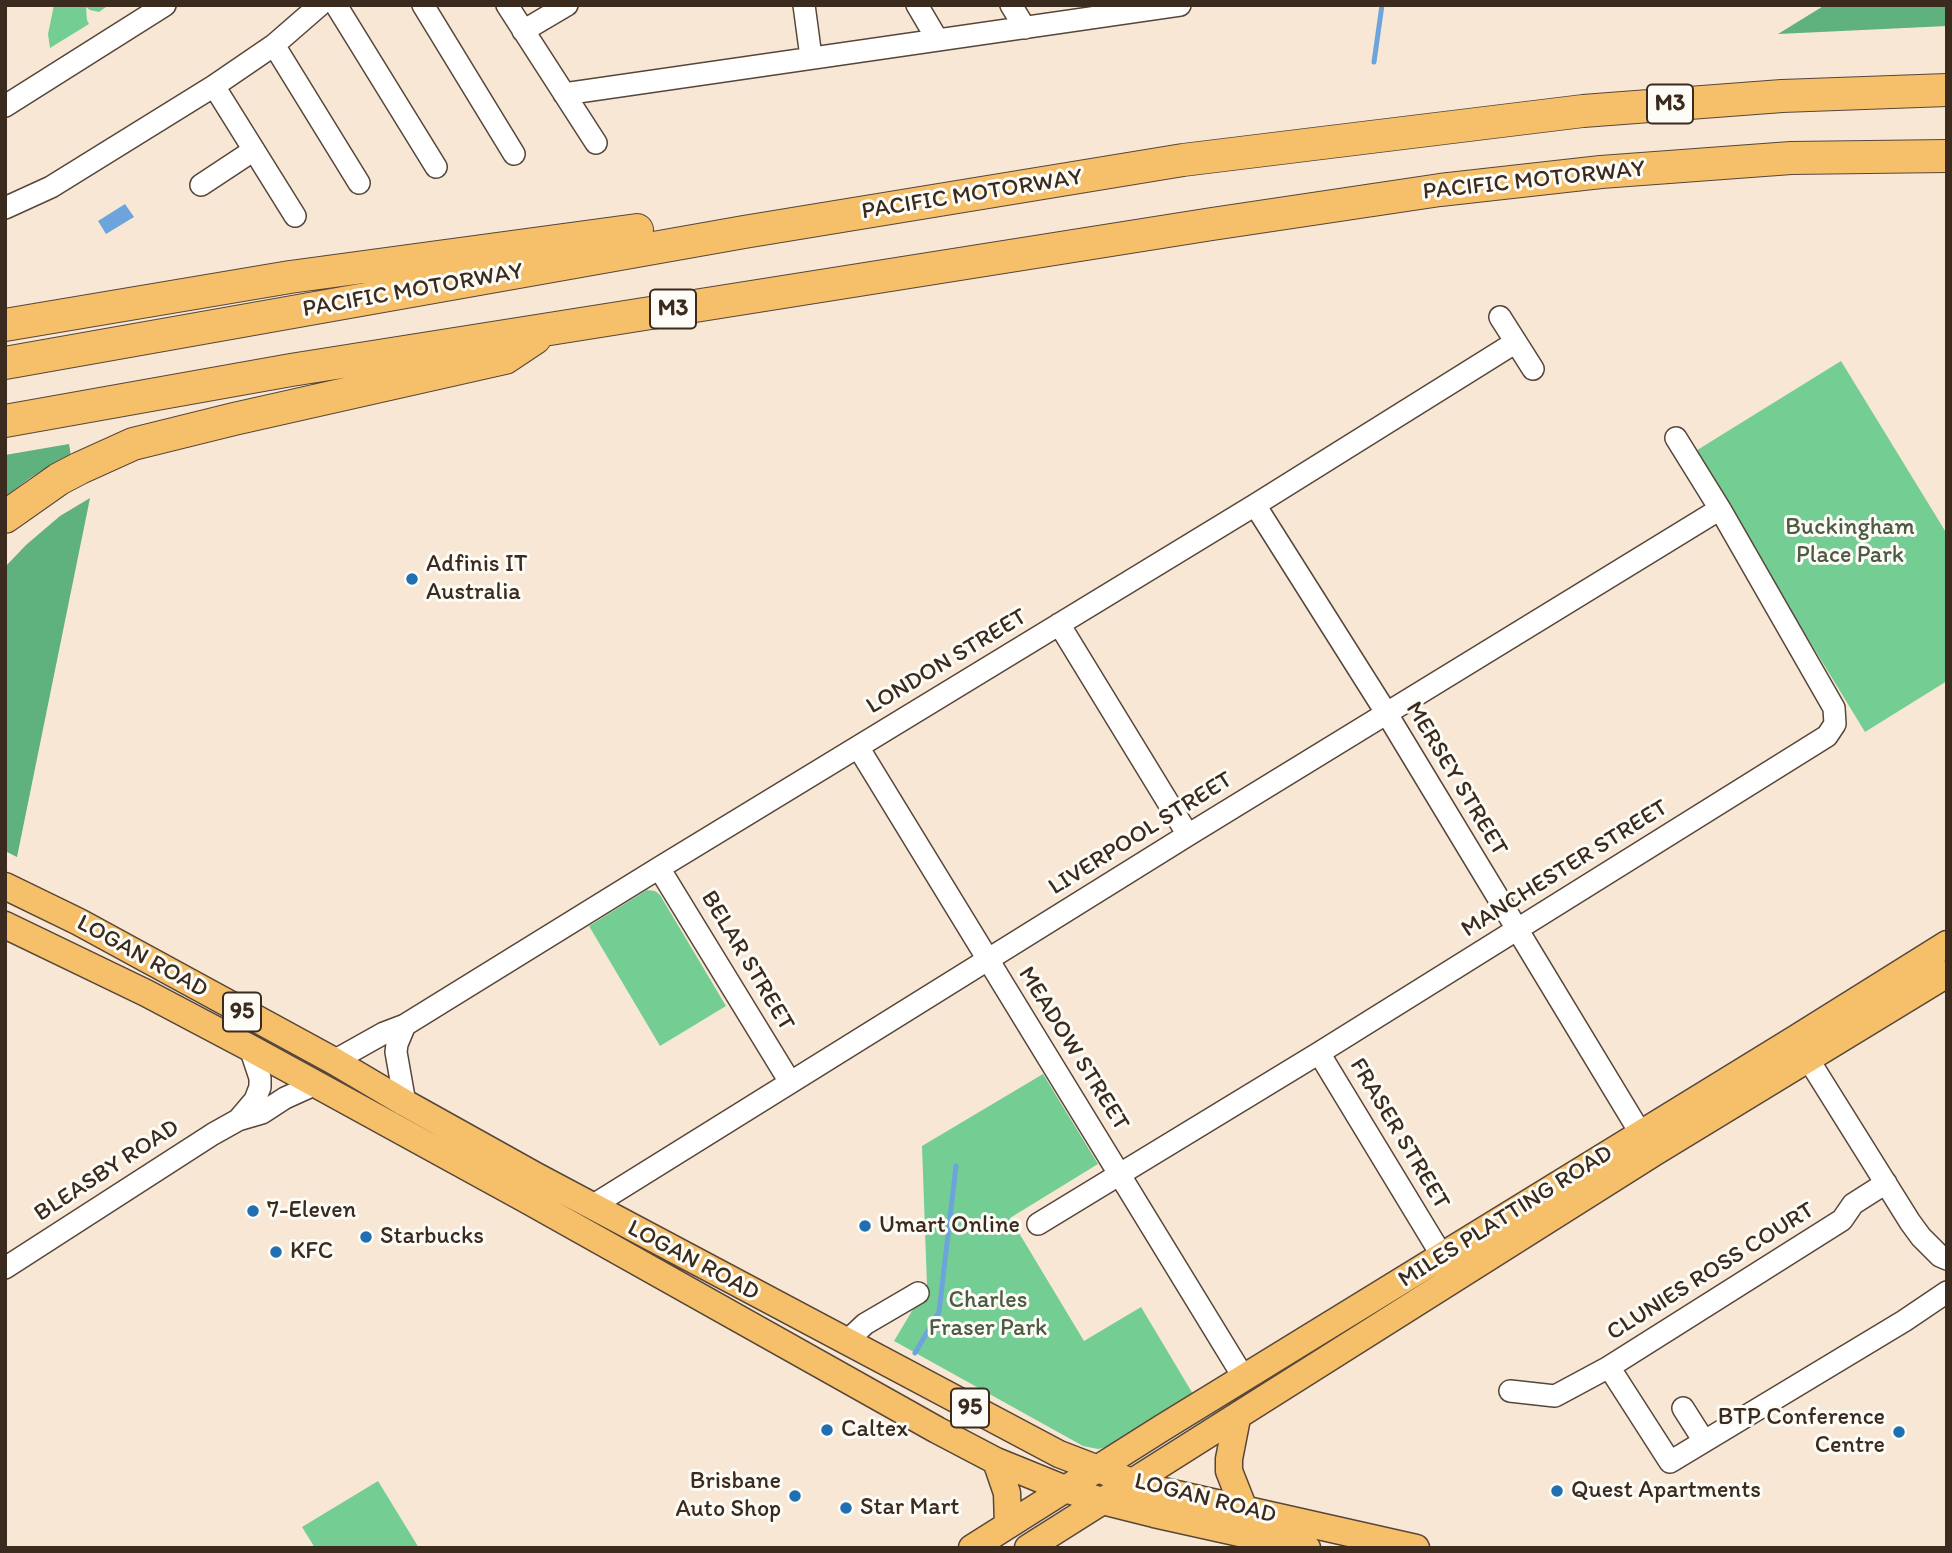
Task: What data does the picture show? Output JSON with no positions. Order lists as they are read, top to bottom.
{
  "streets": {
    "highway": ["M3", "PACIFIC MOTORWAY"],
    "main road": ["LOGAN ROAD", "95", "MILES PLATTING ROAD"],
    "street": [
      "LONDON STREET",
      "MERSEY STREET",
      "LIVERPOOL STREET",
      "MANCHESTER STREET",
      "BELAR STREET",
      "MEADOW STREET",
      "FRASER STREET",
      "BLEASBY ROAD",
      "CLUNIES ROSS COURT"
    ]
  },
  "crossings": [
    ["LONDON STREET", "MERSEY STREET"],
    ["LONDON STREET", "LOGAN ROAD"],
    ["LONDON STREET", "BELAR STREET"],
    ["LONDON STREET", "MEADOW STREET"],
    ["MERSEY STREET", "LIVERPOOL STREET"],
    ["MERSEY STREET", "MANCHESTER STREET"],
    ["MERSEY STREET", "MILES PLATTING ROAD"],
    ["LIVERPOOL STREET", "MANCHESTER STREET"],
    ["LIVERPOOL STREET", "LOGAN ROAD"],
    ["LIVERPOOL STREET", "BELAR STREET"],
    ["LIVERPOOL STREET", "MEADOW STREET"],
    ["MANCHESTER STREET", "MEADOW STREET"],
    ["MANCHESTER STREET", "FRASER STREET"],
    ["LOGAN ROAD", "BLEASBY ROAD"],
    ["LOGAN ROAD", "MILES PLATTING ROAD"],
    ["MEADOW STREET", "MILES PLATTING ROAD"],
    ["FRASER STREET", "MILES PLATTING ROAD"]
  ],
  "parks": ["Buckingham Place Park", "Charles Fraser Park"],
  "places": [
    "Adfinis IT Australia",
    "7-Eleven",
    "Umart Online",
    "Starbucks",
    "KFC",
    "Caltex",
    "BTP Conference Centre",
    "Quest Apartments",
    "Brisbane Auto Shop",
    "Star Mart"
  ]
}
